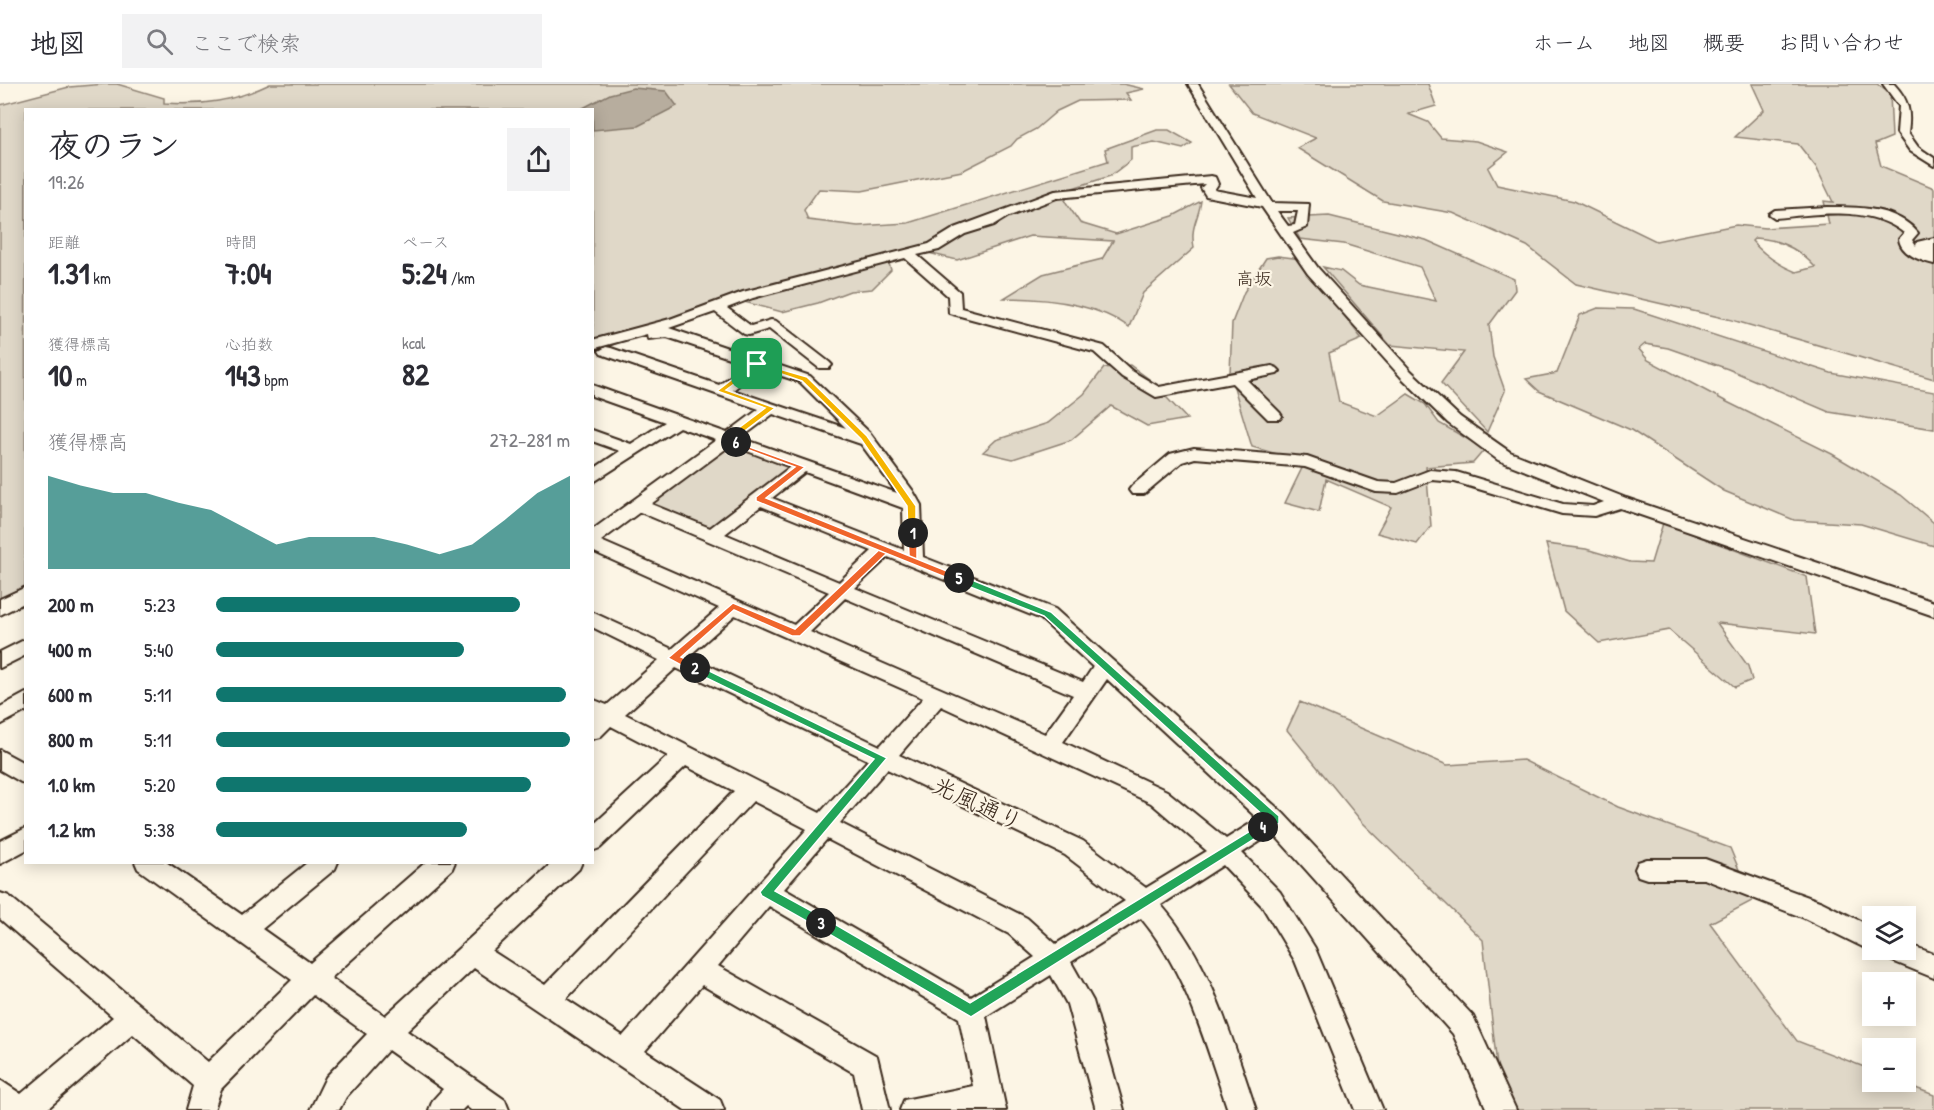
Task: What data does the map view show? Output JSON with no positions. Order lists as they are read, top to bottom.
{
  "streets": {
    "street": ["光風通り"]
  },
  "districts": ["高坂"],
  "page": {
    "header": "地図",
    "search": "ここで検索",
    "nav": [
      "ホーム",
      "地図",
      "概要",
      "お問い合わせ"
    ],
    "heading": ["夜のラン", "19:26"],
    "stats": [
      ["距離", "1.31 km"],
      ["時間", "7:04"],
      ["ペース", "5:24 /km"],
      ["獲得標高", "10 m"],
      ["心拍数", "143 bpm"],
      ["kcal", "82"]
    ],
    "chart": ["獲得標高", "272–281 m"],
    "pins": [
      "6",
      "1",
      "5",
      "2",
      "4",
      "3"
    ],
    "list": [
      {
        "name": "200 m",
        "note": "5:23"
      },
      {
        "name": "400 m",
        "note": "5:40"
      },
      {
        "name": "600 m",
        "note": "5:11"
      },
      {
        "name": "800 m",
        "note": "5:11"
      },
      {
        "name": "1.0 km",
        "note": "5:20"
      },
      {
        "name": "1.2 km",
        "note": "5:38"
      }
    ],
    "map_buttons": ["+", "−"]
  }
}
